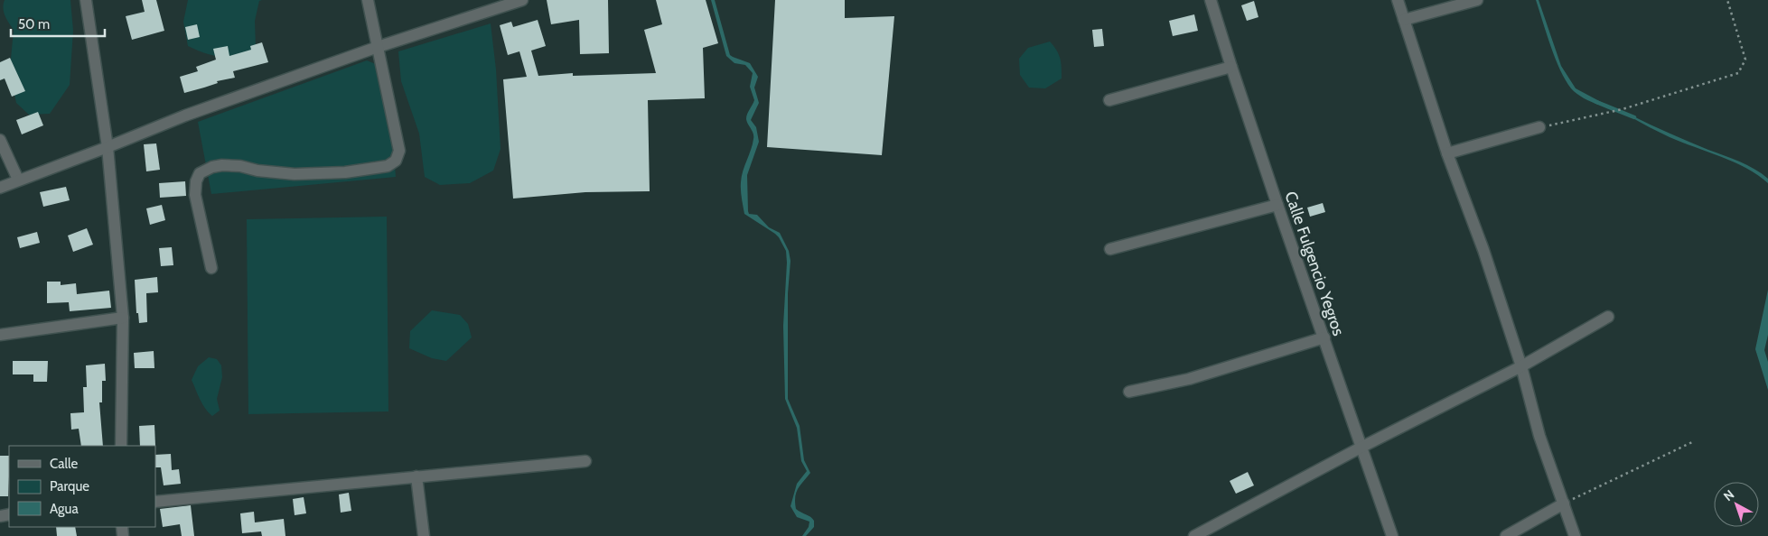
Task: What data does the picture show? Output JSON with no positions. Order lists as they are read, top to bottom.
{
  "streets": {
    "street": ["Calle Fulgencio Yegros"]
  },
  "legend": ["Calle", "Parque", "Agua"],
  "scale_bar": "50 m",
  "north": "top left"
}
